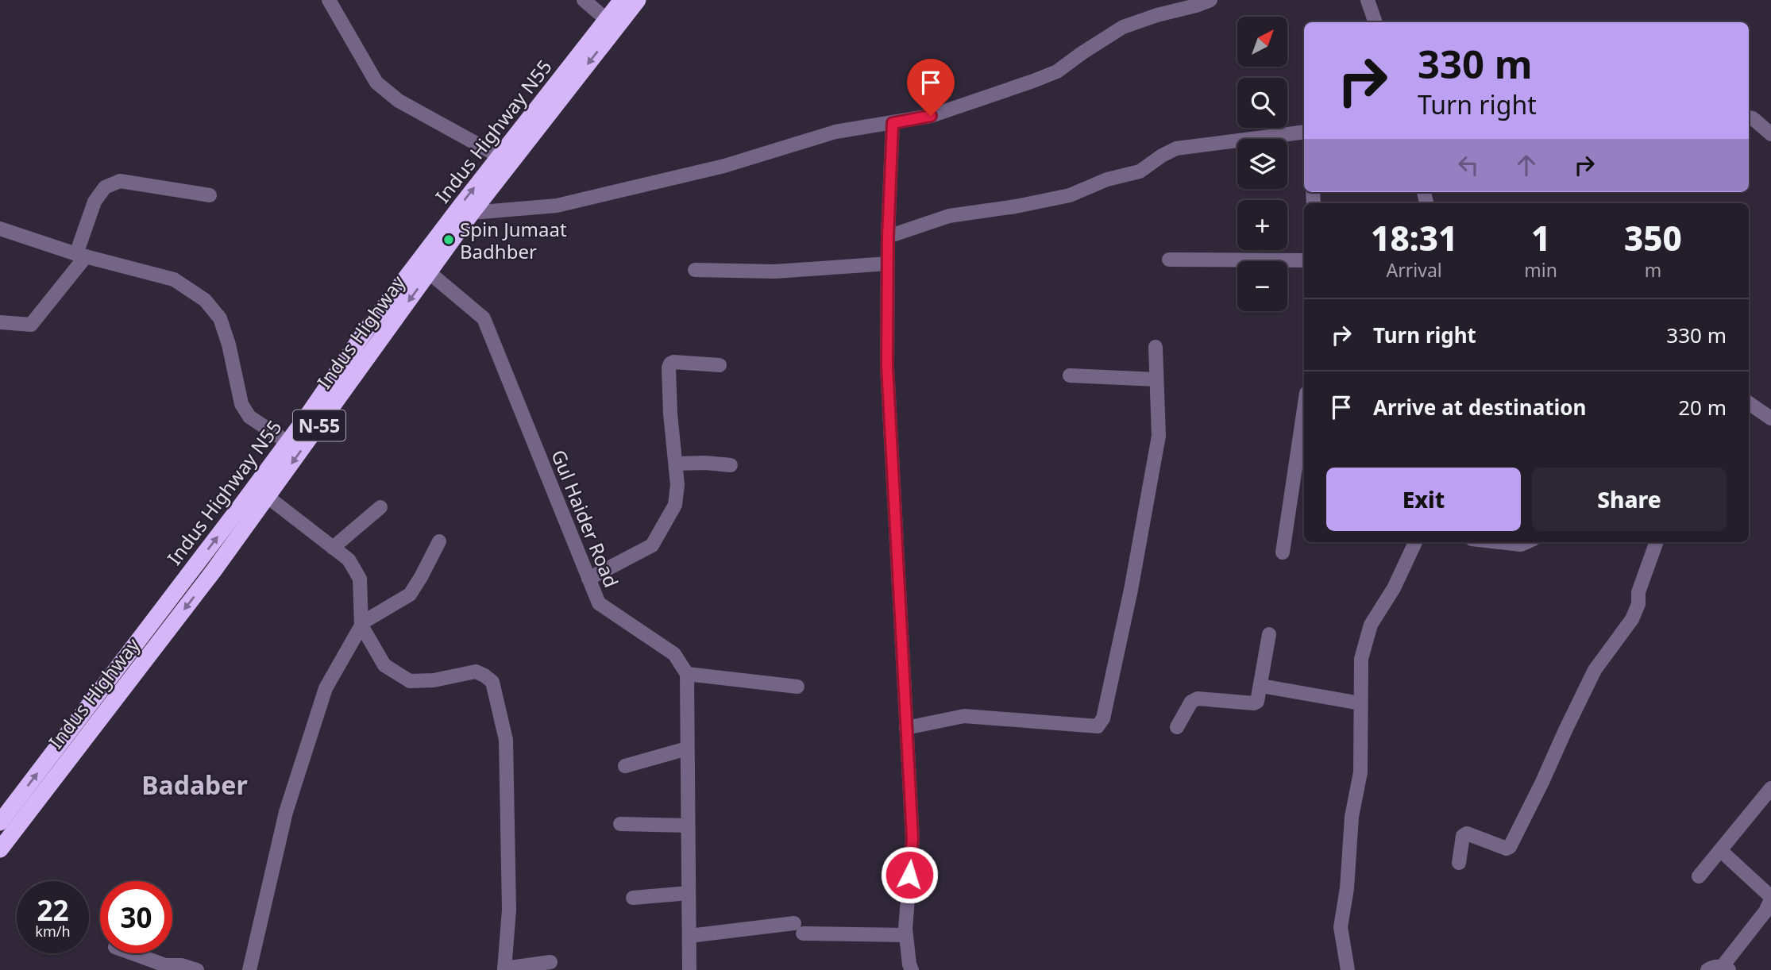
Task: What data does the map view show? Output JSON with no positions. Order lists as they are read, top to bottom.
{
  "streets": {
    "highway": ["Indus Highway N55", "Indus Highway", "N-55"],
    "street": ["Gul Haider Road"]
  },
  "crossings": [
    ["Indus Highway", "Gul Haider Road"]
  ],
  "one_way": ["Indus Highway N55", "Indus Highway"],
  "districts": ["Badaber"],
  "places": ["Spin Jumaat Badhber"],
  "north": "top right",
  "page": {
    "map_buttons": ["+", "−"],
    "turn": ["330 m", "Turn right"],
    "eta": [
      "18:31",
      "Arrival",
      "1",
      "min",
      "350",
      "m"
    ],
    "list": [
      {
        "name": "Turn right",
        "value": "330 m"
      },
      {
        "name": "Arrive at destination",
        "value": "20 m"
      }
    ],
    "buttons": ["Exit", "Share"],
    "speed": "22 km/h",
    "limit": "30"
  }
}
